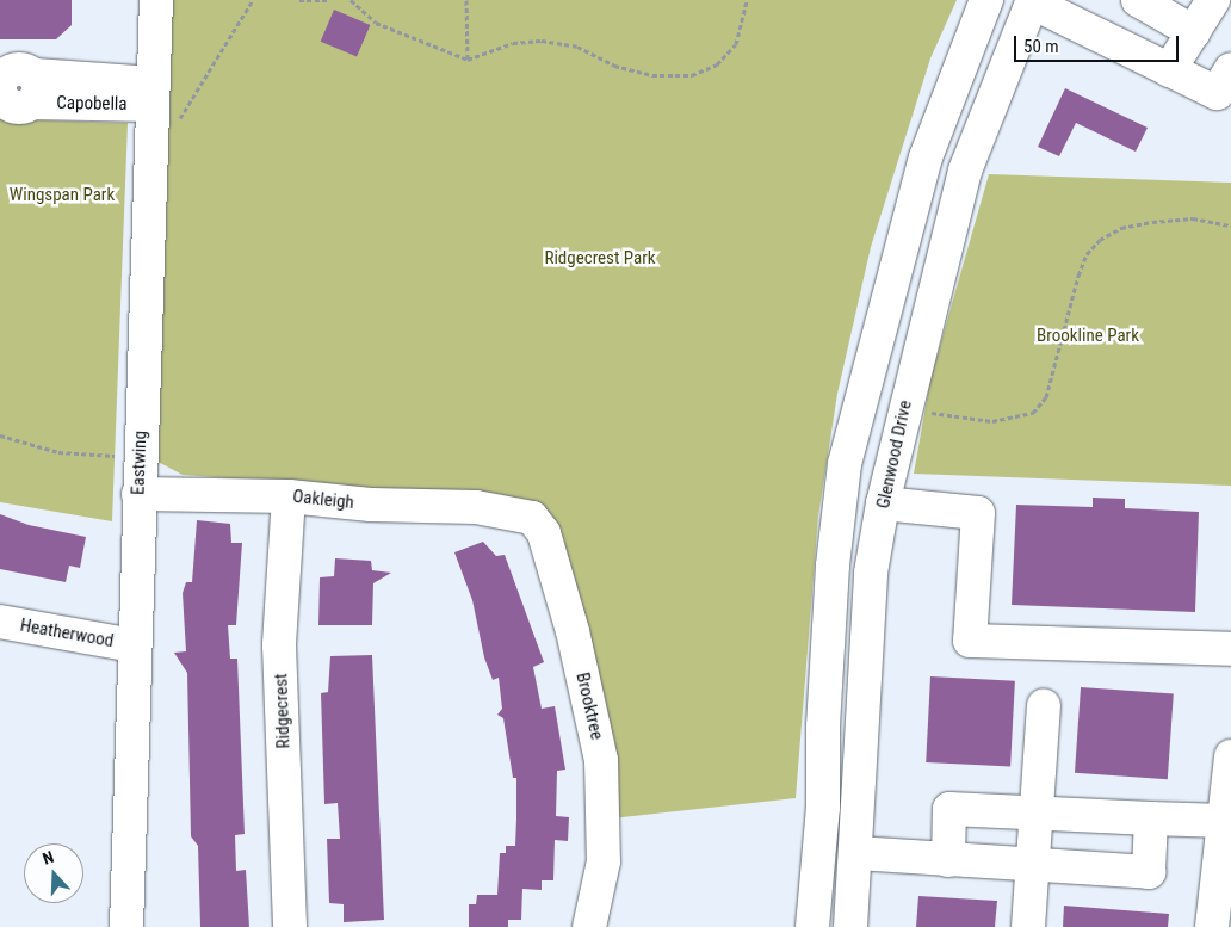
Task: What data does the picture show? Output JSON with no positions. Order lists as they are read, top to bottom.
{
  "streets": {
    "street": [
      "Capobella",
      "Glenwood Drive",
      "Eastwing",
      "Oakleigh",
      "Heatherwood",
      "Brooktree",
      "Ridgecrest"
    ]
  },
  "crossings": [
    ["Capobella", "Eastwing"],
    ["Eastwing", "Oakleigh"],
    ["Eastwing", "Heatherwood"],
    ["Oakleigh", "Brooktree"],
    ["Oakleigh", "Ridgecrest"]
  ],
  "parks": ["Wingspan Park", "Ridgecrest Park", "Brookline Park"],
  "scale_bar": "50 m",
  "north": "top"
}
